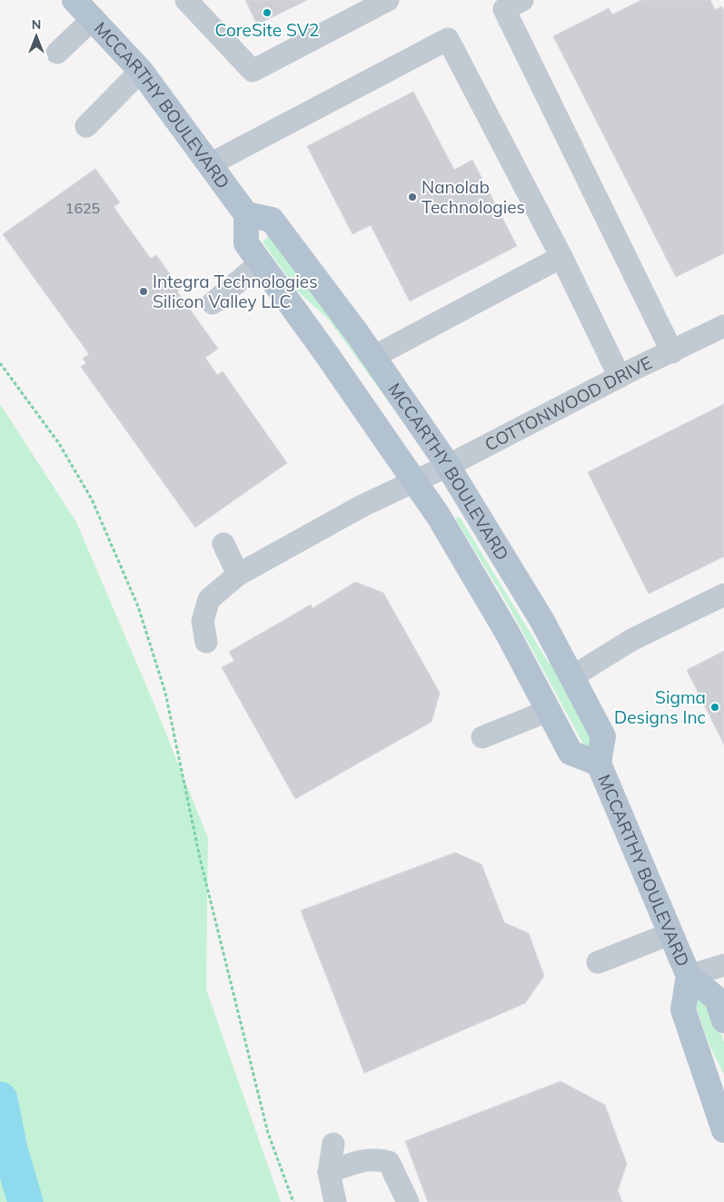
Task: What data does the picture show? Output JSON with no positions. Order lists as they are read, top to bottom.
{
  "streets": {
    "main road": ["MCCARTHY BOULEVARD"],
    "street": ["COTTONWOOD DRIVE"]
  },
  "crossings": [
    ["MCCARTHY BOULEVARD", "COTTONWOOD DRIVE"]
  ],
  "places": [
    "CoreSite SV2",
    "Nanolab Technologies",
    "Integra Technologies Silicon Valley LLC",
    "Sigma Designs Inc"
  ],
  "house_numbers": ["1625"],
  "north": "top"
}
